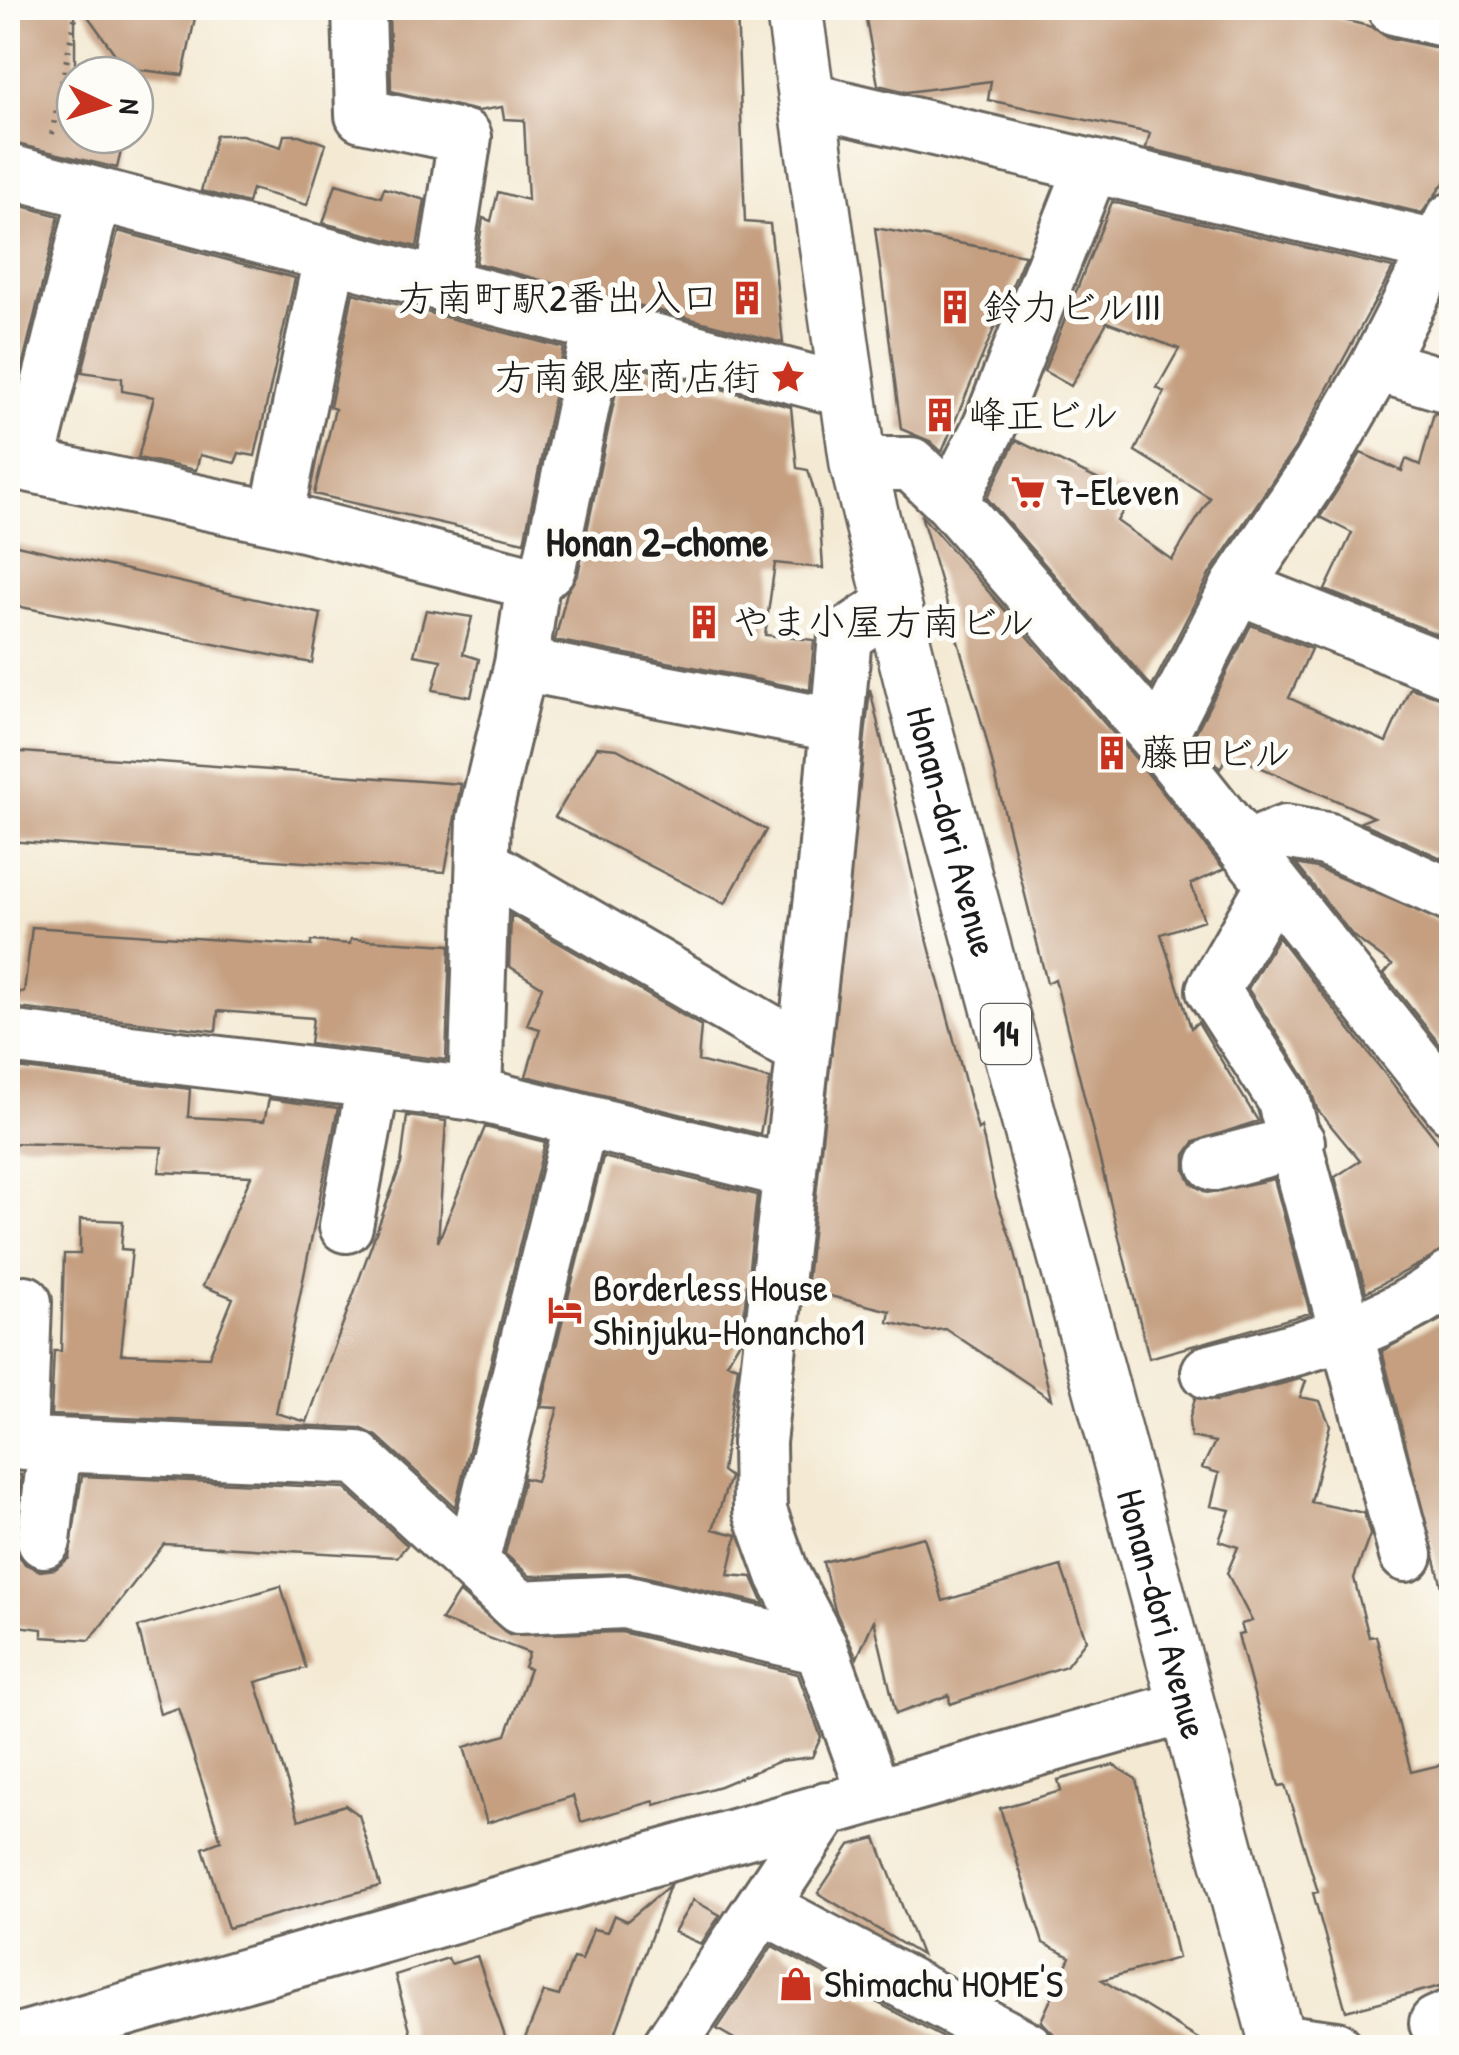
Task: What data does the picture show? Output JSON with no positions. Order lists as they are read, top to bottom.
{
  "streets": {
    "main road": ["Honan-dori Avenue", "14"]
  },
  "districts": ["Honan 2-chome"],
  "places": {
    "building": [
      "方南町駅2番出入口",
      "鈴力ビルIII",
      "峰正ビル",
      "やま小屋方南ビル",
      "藤田ビル"
    ],
    "place": ["方南銀座商店街"],
    "supermarket": ["7-Eleven"],
    "hotel": ["Borderless House Shinjuku-Honancho1"],
    "shop": ["Shimachu HOME'S"]
  },
  "north": "right"
}
